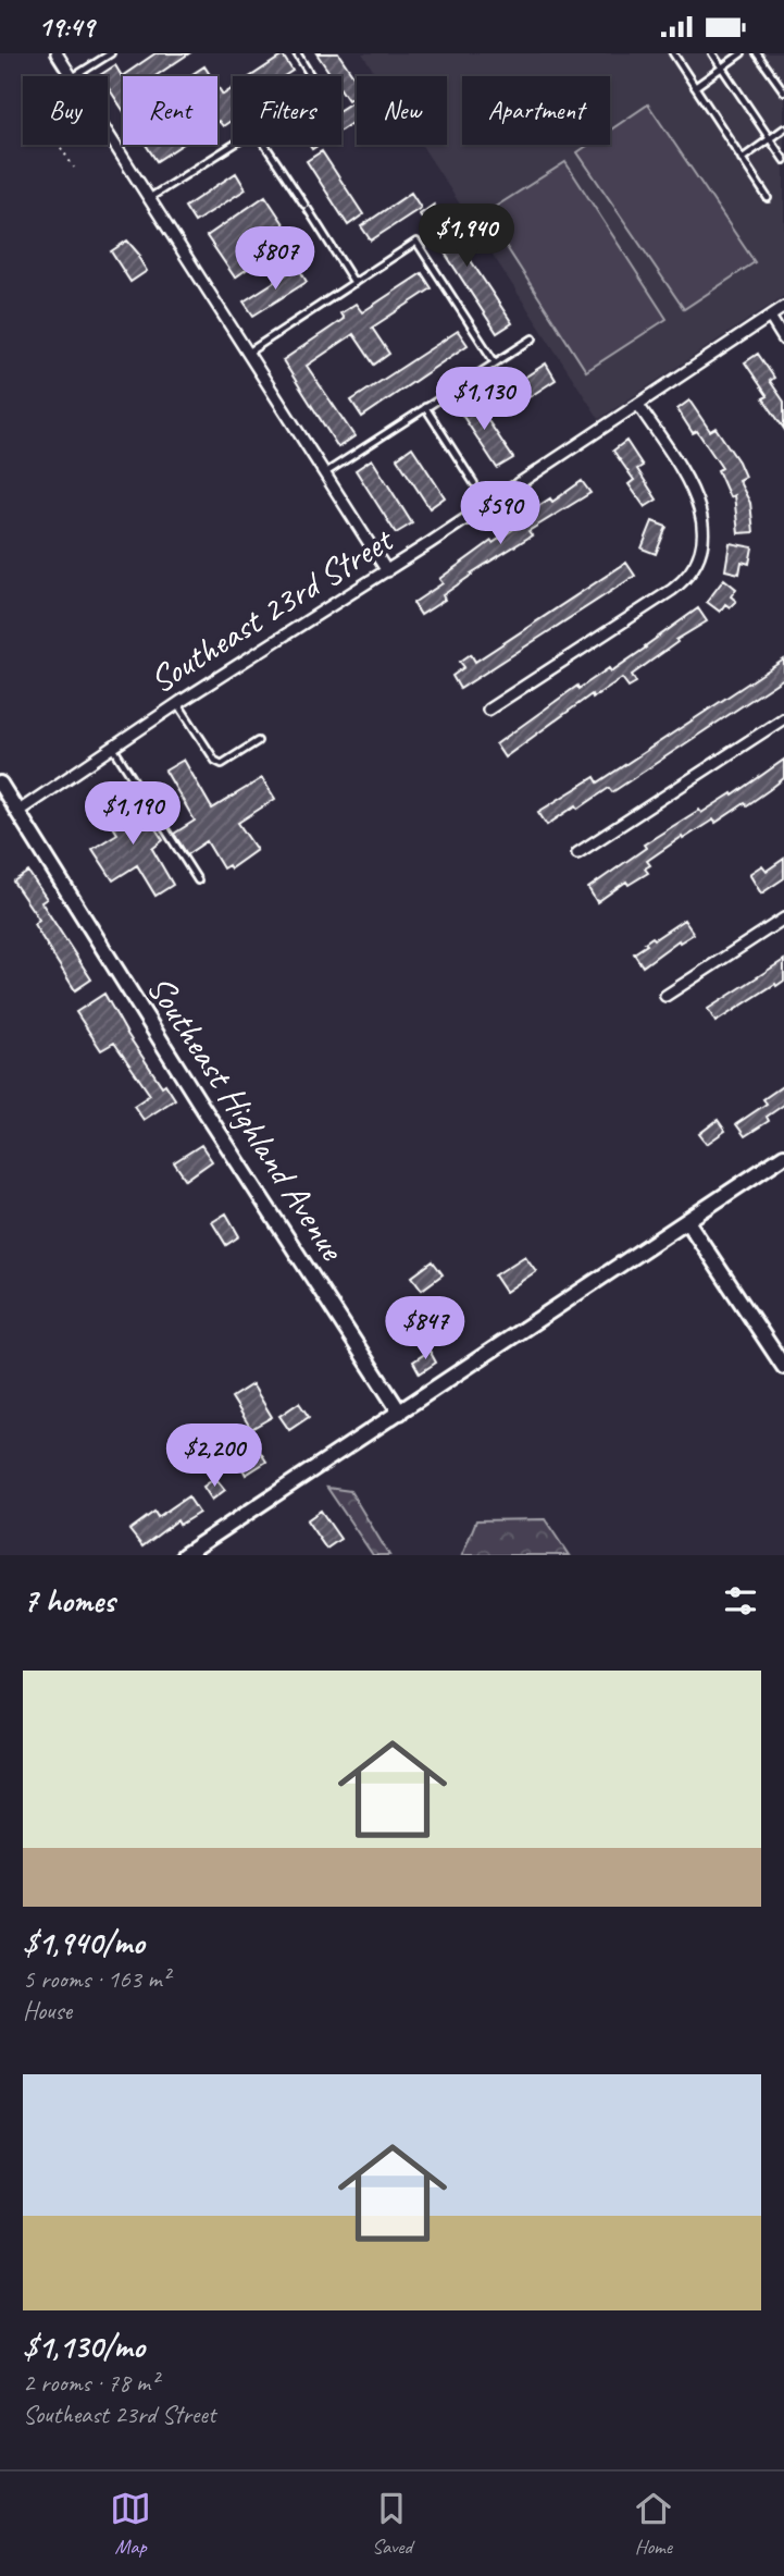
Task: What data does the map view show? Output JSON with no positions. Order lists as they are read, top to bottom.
{
  "streets": {
    "street": ["Southeast 23rd Street", "Southeast Highland Avenue"]
  },
  "crossings": [
    ["Southeast 23rd Street", "Southeast Highland Avenue"]
  ],
  "page": {
    "status": "19:49",
    "chip": [
      "Buy",
      "Rent",
      "Filters",
      "New",
      "Apartment"
    ],
    "price": [
      "$1,940",
      "$807",
      "$1,130",
      "$590",
      "$1,190",
      "$847",
      "$2,200"
    ],
    "heading": "7 homes",
    "list": [
      {
        "name": "$1,940/mo",
        "note": "5 rooms · 163 m² · House"
      },
      {
        "name": "$1,130/mo",
        "note": "2 rooms · 78 m² · Southeast 23rd Street"
      }
    ],
    "tabs": ["Map", "Saved", "Home"]
  }
}
